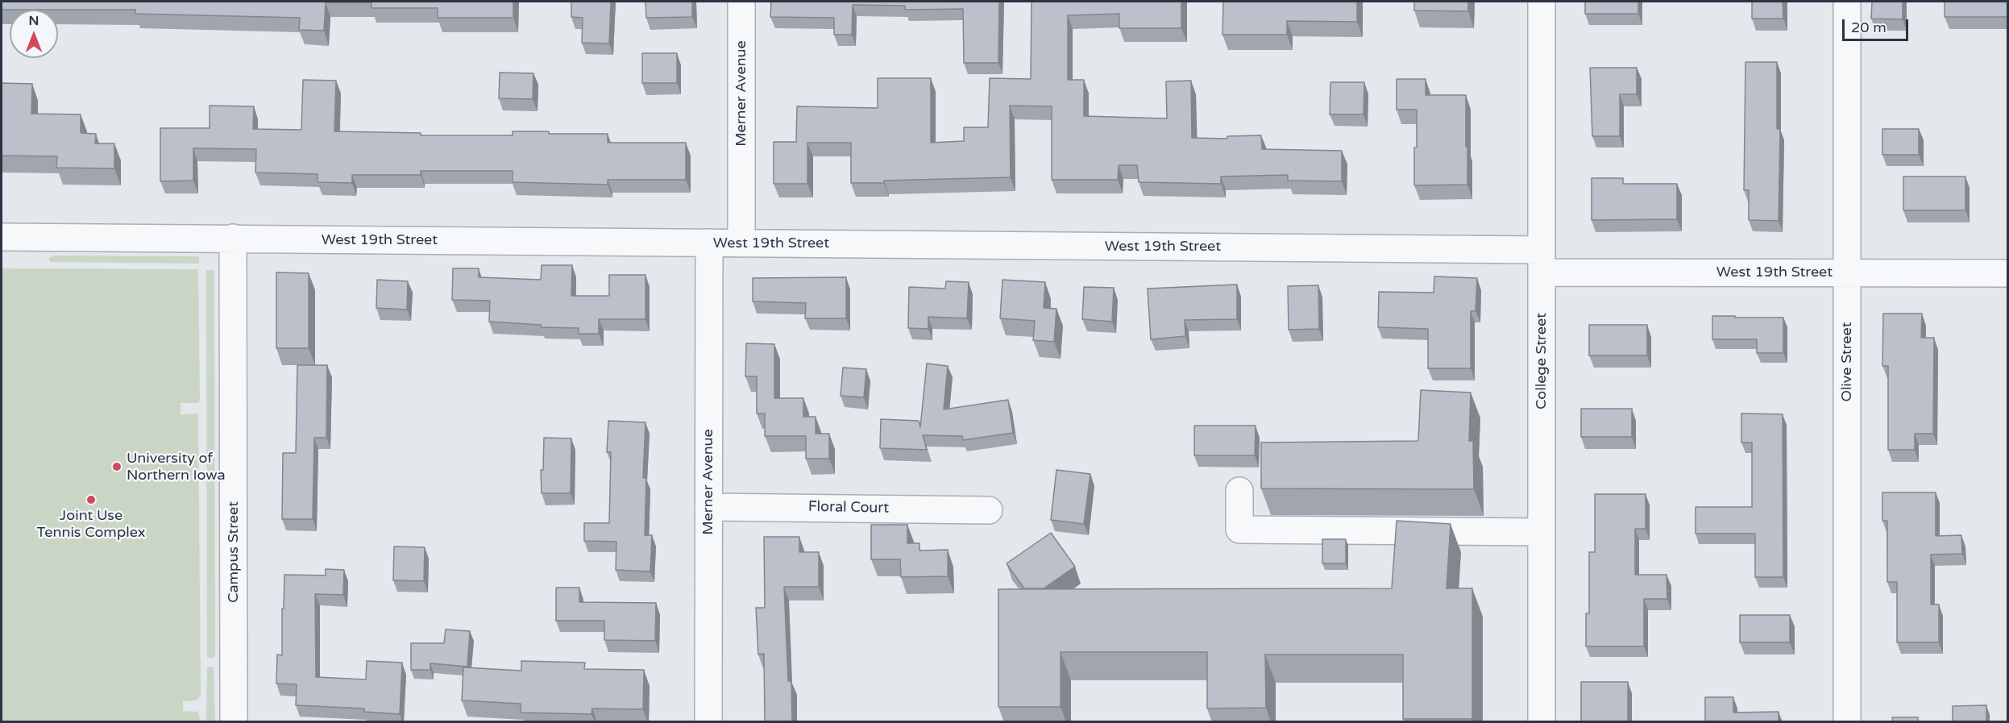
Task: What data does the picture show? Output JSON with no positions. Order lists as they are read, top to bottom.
{
  "streets": {
    "street": [
      "Merner Avenue",
      "West 19th Street",
      "College Street",
      "Olive Street",
      "Floral Court",
      "Campus Street"
    ]
  },
  "crossings": [
    ["Merner Avenue", "West 19th Street"],
    ["Merner Avenue", "Floral Court"],
    ["West 19th Street", "College Street"],
    ["West 19th Street", "Olive Street"],
    ["West 19th Street", "Campus Street"]
  ],
  "places": ["University of Northern Iowa", "Joint Use Tennis Complex"],
  "scale_bar": "20 m",
  "north": "top"
}
